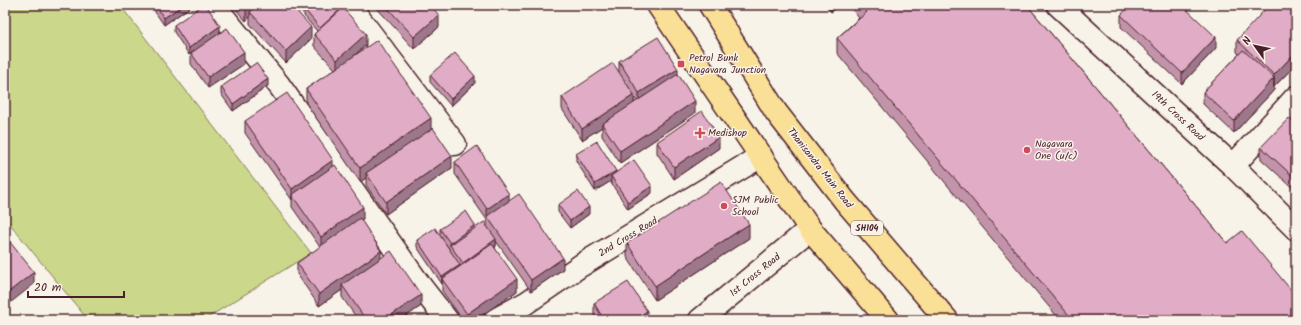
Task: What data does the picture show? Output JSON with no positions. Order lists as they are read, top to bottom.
{
  "streets": {
    "main road": ["Thanisandra Main Road", "SH104"],
    "street": ["19th Cross Road", "2nd Cross Road", "1st Cross Road"]
  },
  "places": {
    "transit": ["Petrol Bunk Nagavara Junction"],
    "health": ["Medishop"],
    "other": ["Nagavara One (u/c)", "SJM Public School"]
  },
  "scale_bar": "20 m",
  "north": "top left"
}
